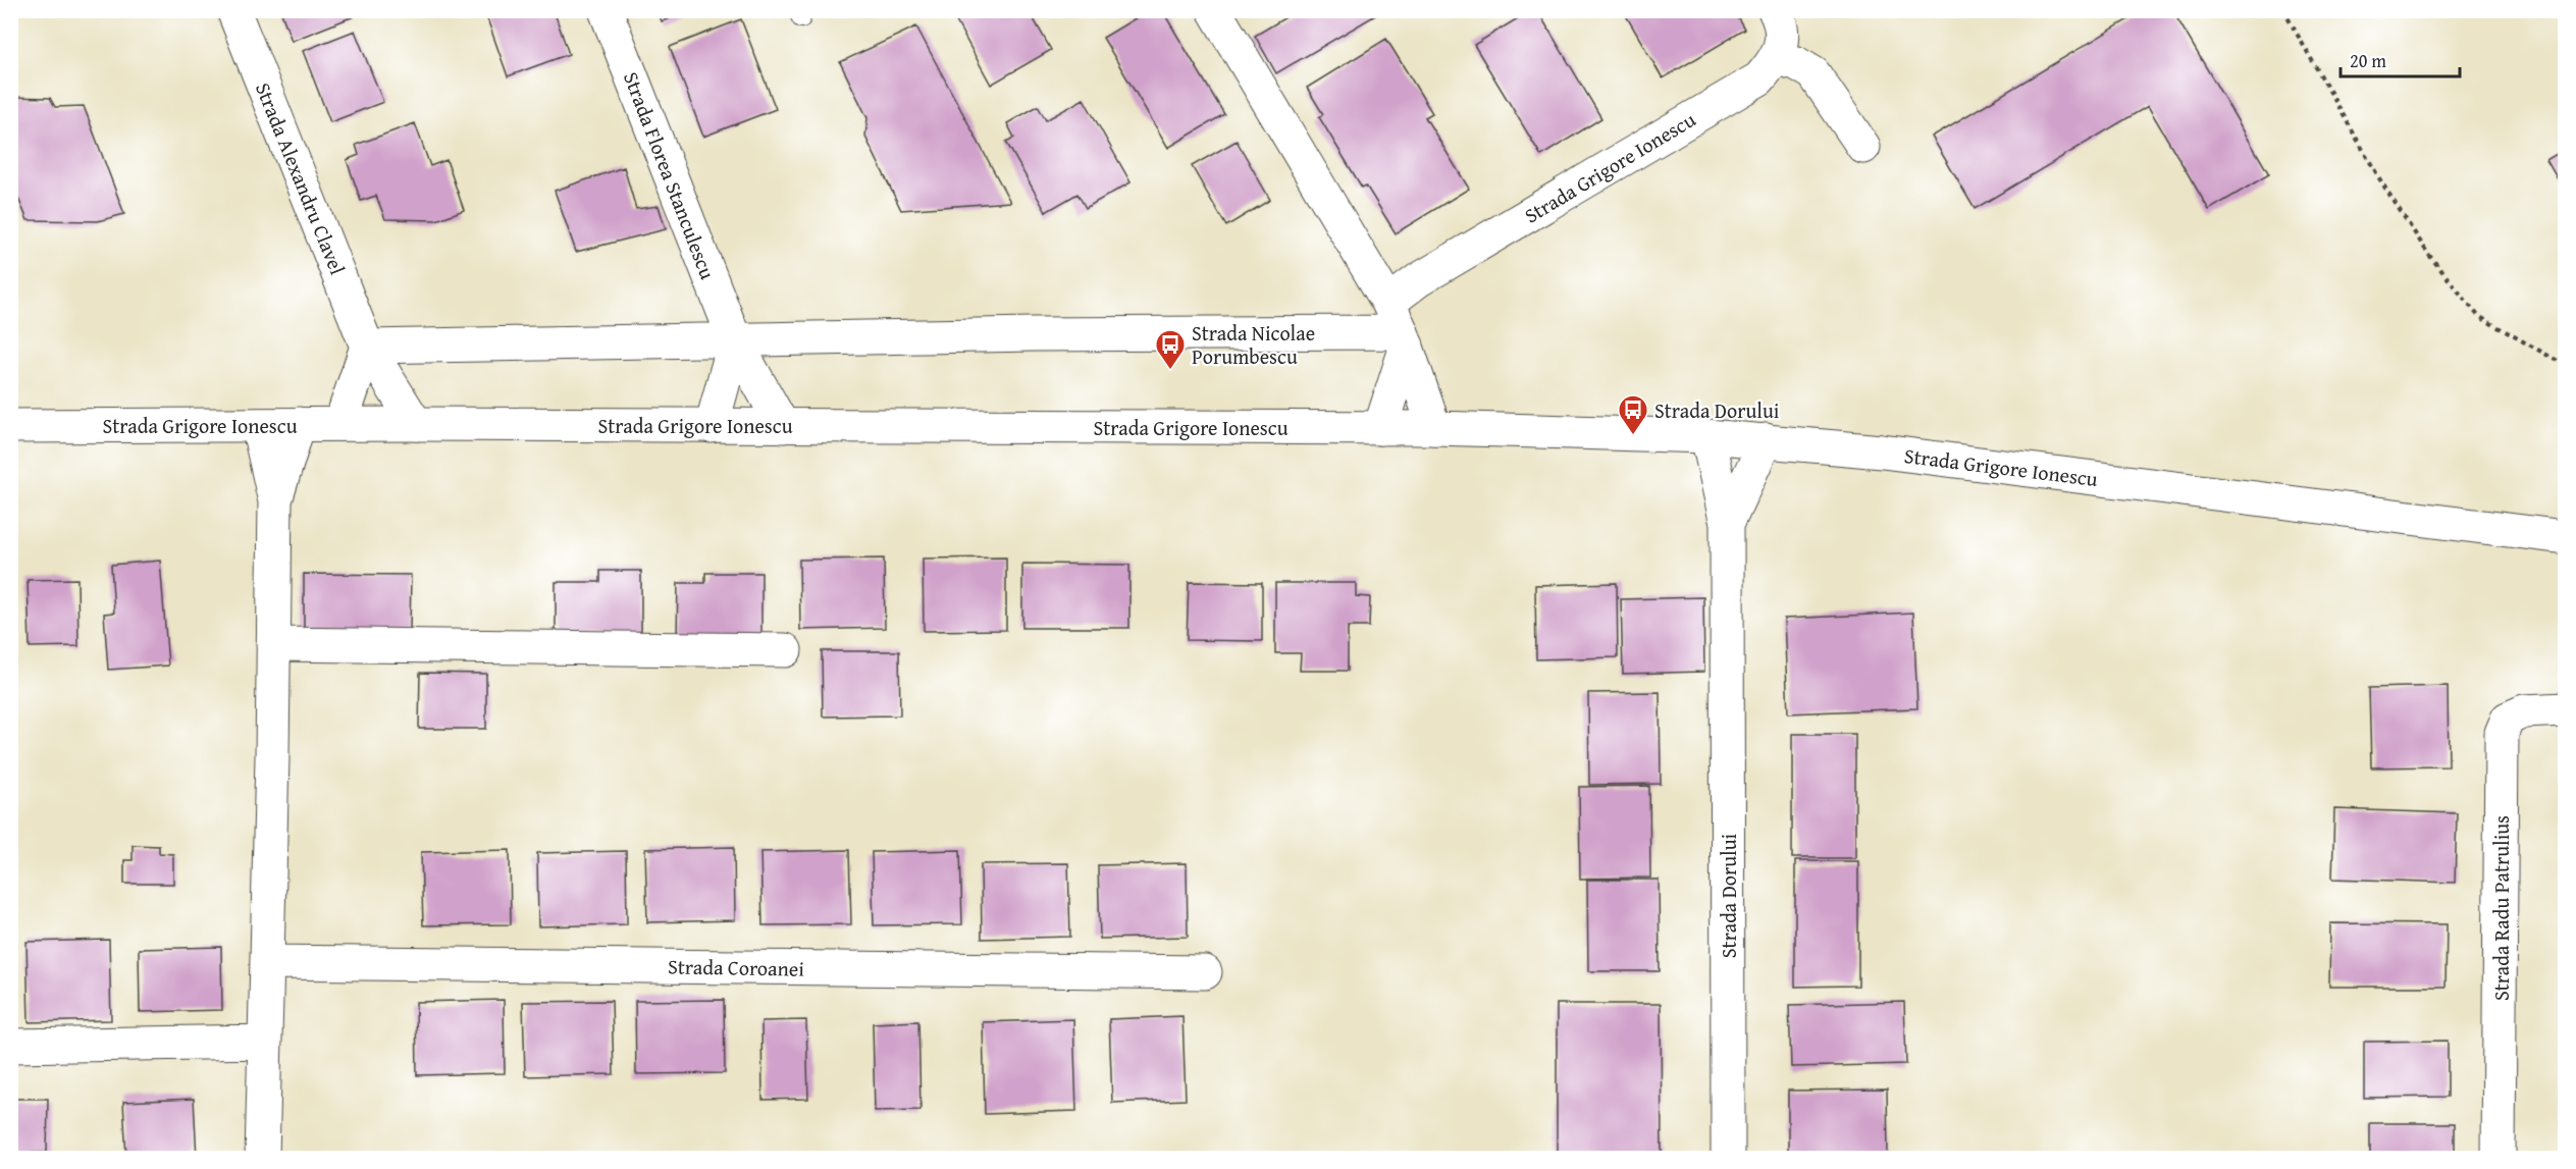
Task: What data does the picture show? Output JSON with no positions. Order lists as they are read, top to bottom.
{
  "streets": {
    "street": [
      "Strada Grigore Ionescu",
      "Strada Florea Stanculescu",
      "Strada Alexandru Clavel",
      "Strada Dorului",
      "Strada Radu Patrulius",
      "Strada Coroanei"
    ]
  },
  "crossings": [
    ["Strada Grigore Ionescu", "Strada Florea Stanculescu"],
    ["Strada Grigore Ionescu", "Strada Alexandru Clavel"],
    ["Strada Grigore Ionescu", "Strada Dorului"]
  ],
  "places": {
    "bus stop": ["Strada Nicolae Porumbescu", "Strada Dorului"]
  },
  "scale_bar": "20 m"
}
